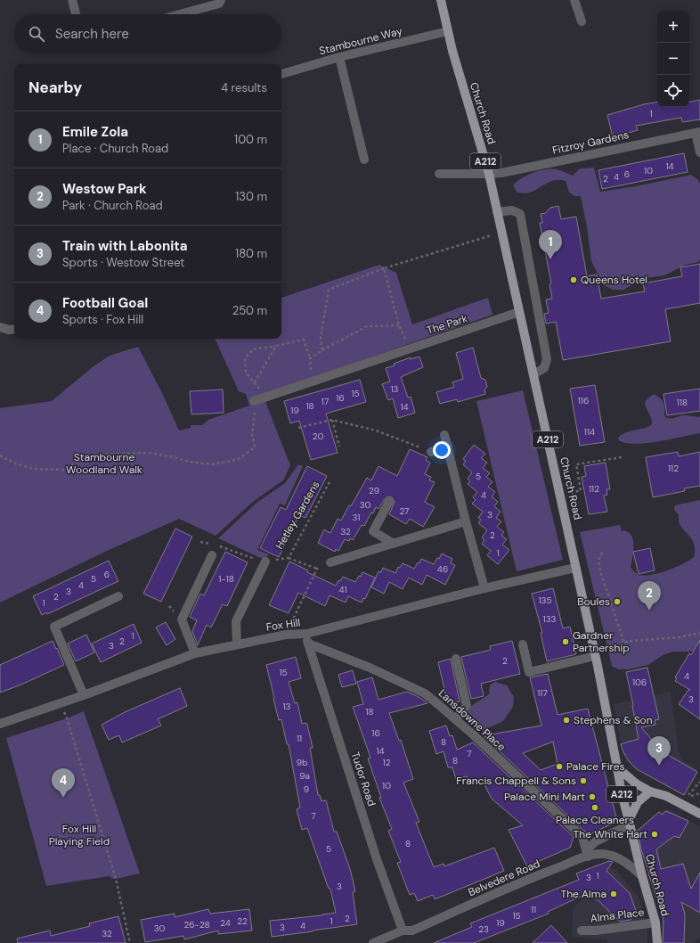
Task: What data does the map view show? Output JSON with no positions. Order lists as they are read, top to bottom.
{
  "streets": {
    "main road": ["Church Road", "A212"],
    "street": [
      "Stambourne Way",
      "Fitzroy Gardens",
      "The Park",
      "Fox Hill",
      "Lansdowne Place",
      "Tudor Road",
      "Belvedere Road",
      "Alma Place"
    ],
    "path": ["Hetley Gardens"]
  },
  "crossings": [
    ["Stambourne Way", "Church Road"],
    ["Church Road", "Fitzroy Gardens"],
    ["Church Road", "The Park"],
    ["Church Road", "Fox Hill"],
    ["Church Road", "Belvedere Road"],
    ["Church Road", "Alma Place"],
    ["Fox Hill", "Tudor Road"],
    ["Lansdowne Place", "Tudor Road"],
    ["Lansdowne Place", "Belvedere Road"],
    ["Tudor Road", "Belvedere Road"]
  ],
  "parks": ["Stambourne Woodland Walk", "Fox Hill Playing Field"],
  "places": [
    "Queens Hotel",
    "Boules",
    "Gardner Partnership",
    "Stephens & Son",
    "Palace Fires",
    "Francis Chappell & Sons",
    "Palace Mini Mart",
    "Palace Cleaners",
    "The White Hart",
    "The Alma"
  ],
  "house_numbers": [
    "1",
    "14",
    "10",
    "6",
    "4",
    "2",
    "13",
    "15",
    "16",
    "116",
    "17",
    "118",
    "18",
    "14",
    "19",
    "114",
    "20",
    "112",
    "5",
    "112",
    "29",
    "4",
    "30",
    "27",
    "3",
    "31",
    "32",
    "2",
    "1",
    "46",
    "6",
    "5",
    "1-18",
    "4",
    "41",
    "3",
    "2",
    "135",
    "1",
    "133",
    "1",
    "2",
    "3",
    "2",
    "15",
    "4",
    "106",
    "117",
    "3",
    "13",
    "18",
    "16",
    "11",
    "8",
    "14",
    "7",
    "8",
    "9b",
    "12",
    "9a",
    "10",
    "9",
    "7",
    "8",
    "5",
    "1",
    "3",
    "3",
    "11",
    "15",
    "2",
    "22",
    "1",
    "24",
    "19",
    "26-28",
    "4",
    "3",
    "30",
    "23",
    "32"
  ],
  "page": {
    "map_buttons": ["+", "−"],
    "search": "Search here",
    "heading": ["Nearby", "4 results"],
    "list": [
      {
        "mark": "1",
        "name": "Emile Zola",
        "note": "Place · Church Road",
        "value": "100 m"
      },
      {
        "mark": "2",
        "name": "Westow Park",
        "note": "Park · Church Road",
        "value": "130 m"
      },
      {
        "mark": "3",
        "name": "Train with Labonita",
        "note": "Sports · Westow Street",
        "value": "180 m"
      },
      {
        "mark": "4",
        "name": "Football Goal",
        "note": "Sports · Fox Hill",
        "value": "250 m"
      }
    ],
    "pins": [
      "1",
      "2",
      "3",
      "4"
    ]
  }
}
